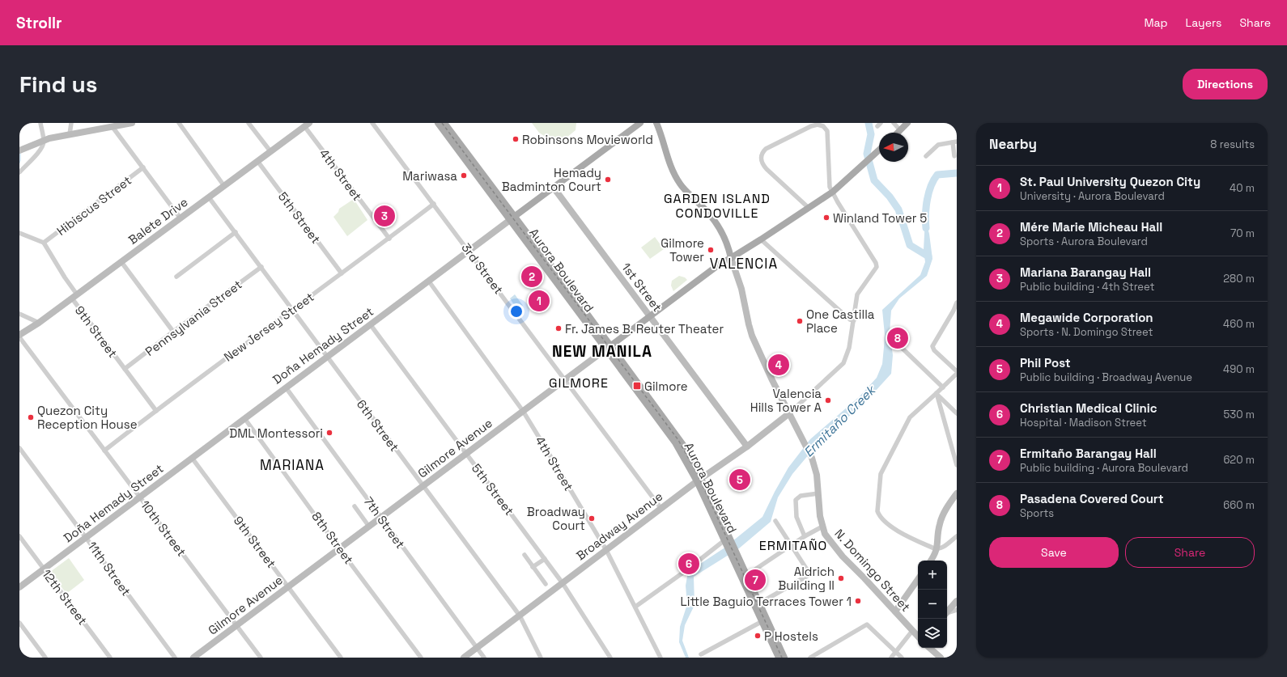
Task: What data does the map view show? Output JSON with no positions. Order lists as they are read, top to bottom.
{
  "streets": {
    "main road": [
      "Balete Drive",
      "Aurora Boulevard",
      "1st Street",
      "Doña Hemady Street",
      "Gilmore Avenue",
      "Broadway Avenue",
      "N. Domingo Street"
    ],
    "street": [
      "4th Street",
      "Hibiscus Street",
      "5th Street",
      "3rd Street",
      "Pennsylvania Street",
      "New Jersey Street",
      "9th Street",
      "6th Street",
      "7th Street",
      "10th Street",
      "8th Street",
      "11th Street",
      "12th Street"
    ]
  },
  "crossings": [
    ["4th Street", "Balete Drive"],
    ["4th Street", "New Jersey Street"],
    ["4th Street", "Doña Hemady Street"],
    ["4th Street", "Gilmore Avenue"],
    ["4th Street", "Broadway Avenue"],
    ["Hibiscus Street", "9th Street"],
    ["5th Street", "Balete Drive"],
    ["5th Street", "New Jersey Street"],
    ["5th Street", "Doña Hemady Street"],
    ["5th Street", "Gilmore Avenue"],
    ["5th Street", "Broadway Avenue"],
    ["Balete Drive", "9th Street"],
    ["Balete Drive", "6th Street"],
    ["Balete Drive", "10th Street"],
    ["3rd Street", "New Jersey Street"],
    ["3rd Street", "Doña Hemady Street"],
    ["3rd Street", "Gilmore Avenue"],
    ["3rd Street", "Broadway Avenue"],
    ["Aurora Boulevard", "Doña Hemady Street"],
    ["Aurora Boulevard", "Gilmore Avenue"],
    ["Aurora Boulevard", "Broadway Avenue"],
    ["1st Street", "Doña Hemady Street"],
    ["1st Street", "Gilmore Avenue"],
    ["1st Street", "Broadway Avenue"],
    ["Pennsylvania Street", "9th Street"],
    ["Pennsylvania Street", "6th Street"],
    ["New Jersey Street", "9th Street"],
    ["New Jersey Street", "6th Street"],
    ["New Jersey Street", "10th Street"],
    ["9th Street", "Doña Hemady Street"],
    ["9th Street", "Gilmore Avenue"],
    ["Doña Hemady Street", "6th Street"],
    ["Doña Hemady Street", "7th Street"],
    ["Doña Hemady Street", "10th Street"],
    ["Doña Hemady Street", "8th Street"],
    ["Doña Hemady Street", "11th Street"],
    ["Doña Hemady Street", "12th Street"],
    ["6th Street", "Gilmore Avenue"],
    ["6th Street", "Broadway Avenue"],
    ["Gilmore Avenue", "7th Street"],
    ["Gilmore Avenue", "10th Street"],
    ["Gilmore Avenue", "8th Street"],
    ["Gilmore Avenue", "N. Domingo Street"],
    ["7th Street", "Broadway Avenue"],
    ["Broadway Avenue", "N. Domingo Street"]
  ],
  "districts": [
    "GARDEN ISLAND CONDOVILLE",
    "VALENCIA",
    "NEW MANILA",
    "GILMORE",
    "MARIANA",
    "ERMITAÑO"
  ],
  "water": ["Ermitaño Creek"],
  "places": {
    "other": [
      "Robinsons Movieworld",
      "Mariwasa",
      "Hemady Badminton Court",
      "Winland Tower 5",
      "Gilmore Tower",
      "One Castilla Place",
      "Fr. James B. Reuter Theater",
      "Valencia Hills Tower A",
      "Quezon City Reception House",
      "DML Montessori",
      "Broadway Court",
      "Aldrich Building II",
      "Little Baguio Terraces Tower 1",
      "P Hostels"
    ],
    "transit": ["Gilmore"]
  },
  "north": "left",
  "page": {
    "header": "Strollr",
    "nav": ["Map", "Layers", "Share"],
    "buttons": [
      "Directions",
      ["Save", "Share"]
    ],
    "title": "Find us",
    "heading": ["Nearby", "8 results"],
    "list": [
      {
        "mark": "1",
        "name": "St. Paul University Quezon City",
        "note": "University · Aurora Boulevard",
        "value": "40 m"
      },
      {
        "mark": "2",
        "name": "Mére Marie Micheau Hall",
        "note": "Sports · Aurora Boulevard",
        "value": "70 m"
      },
      {
        "mark": "3",
        "name": "Mariana Barangay Hall",
        "note": "Public building · 4th Street",
        "value": "280 m"
      },
      {
        "mark": "4",
        "name": "Megawide Corporation",
        "note": "Sports · N. Domingo Street",
        "value": "460 m"
      },
      {
        "mark": "5",
        "name": "Phil Post",
        "note": "Public building · Broadway Avenue",
        "value": "490 m"
      },
      {
        "mark": "6",
        "name": "Christian Medical Clinic",
        "note": "Hospital · Madison Street",
        "value": "530 m"
      },
      {
        "mark": "7",
        "name": "Ermitaño Barangay Hall",
        "note": "Public building · Aurora Boulevard",
        "value": "620 m"
      },
      {
        "mark": "8",
        "name": "Pasadena Covered Court",
        "note": "Sports",
        "value": "660 m"
      }
    ],
    "pins": [
      "3",
      "2",
      "1",
      "8",
      "4",
      "5",
      "6",
      "7"
    ],
    "map_buttons": ["+", "−"]
  }
}
